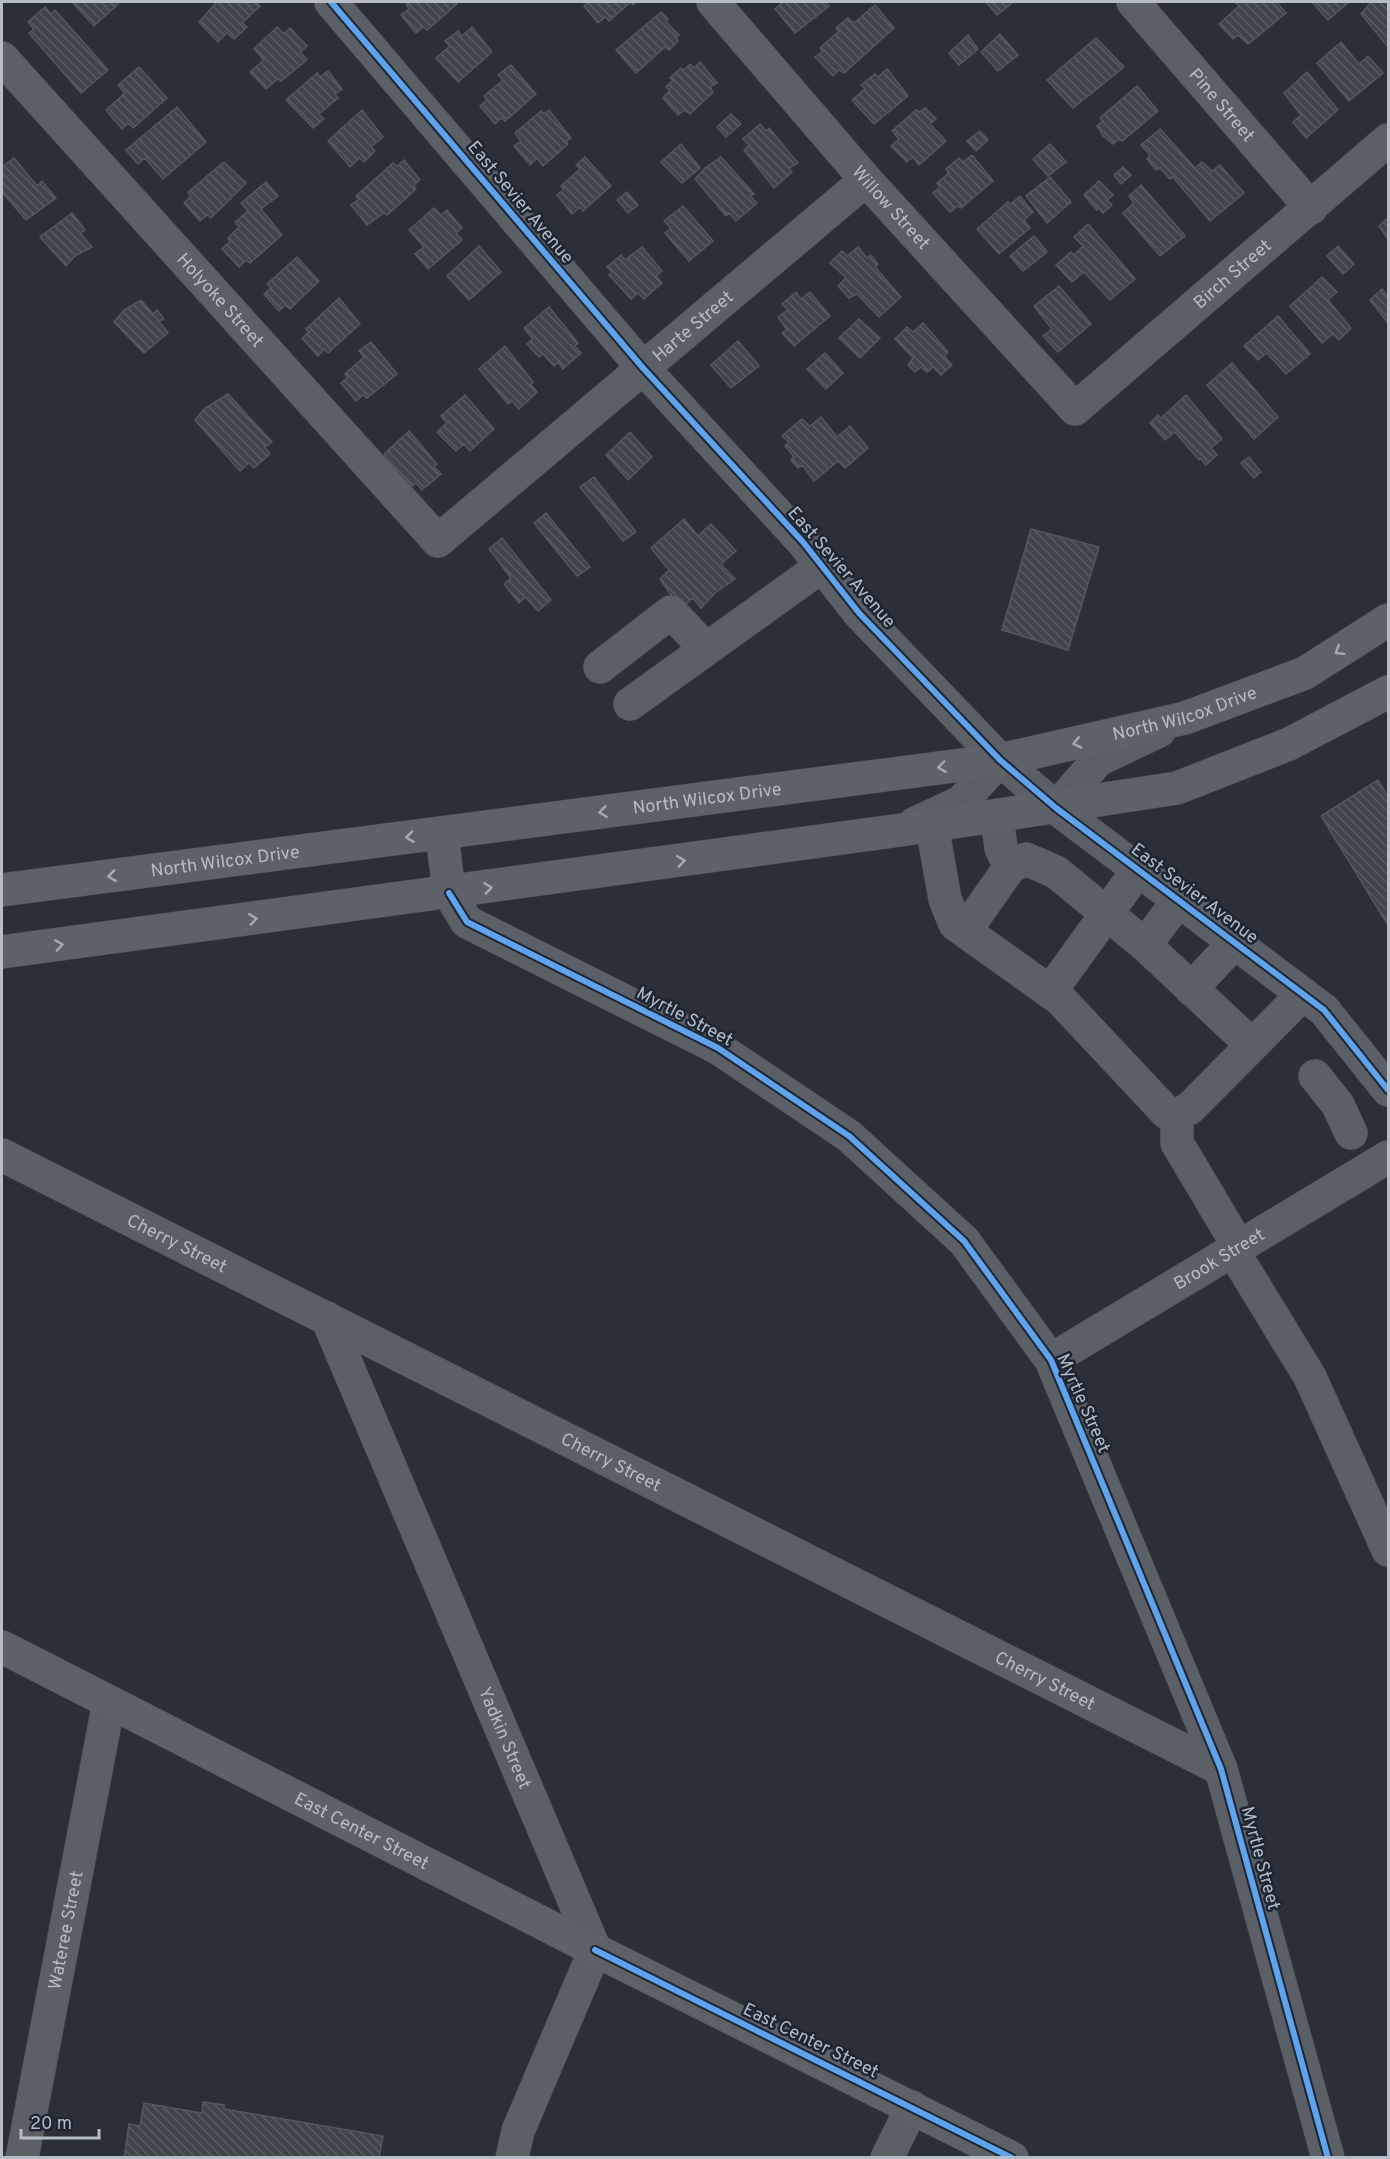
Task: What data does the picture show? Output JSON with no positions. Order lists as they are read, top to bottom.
{
  "streets": {
    "main road": ["North Wilcox Drive", "East Center Street"],
    "street": [
      "Pine Street",
      "East Sevier Avenue",
      "Willow Street",
      "Birch Street",
      "Holyoke Street",
      "Harte Street",
      "Myrtle Street",
      "Cherry Street",
      "Brook Street",
      "Yadkin Street",
      "Wateree Street"
    ]
  },
  "crossings": [
    ["Pine Street", "Birch Street"],
    ["East Sevier Avenue", "Harte Street"],
    ["East Sevier Avenue", "North Wilcox Drive"],
    ["Willow Street", "Birch Street"],
    ["Willow Street", "Harte Street"],
    ["Holyoke Street", "Harte Street"],
    ["Myrtle Street", "Cherry Street"],
    ["Myrtle Street", "Brook Street"],
    ["Cherry Street", "Yadkin Street"],
    ["Yadkin Street", "East Center Street"],
    ["East Center Street", "Wateree Street"]
  ],
  "scale_bar": "20 m"
}
